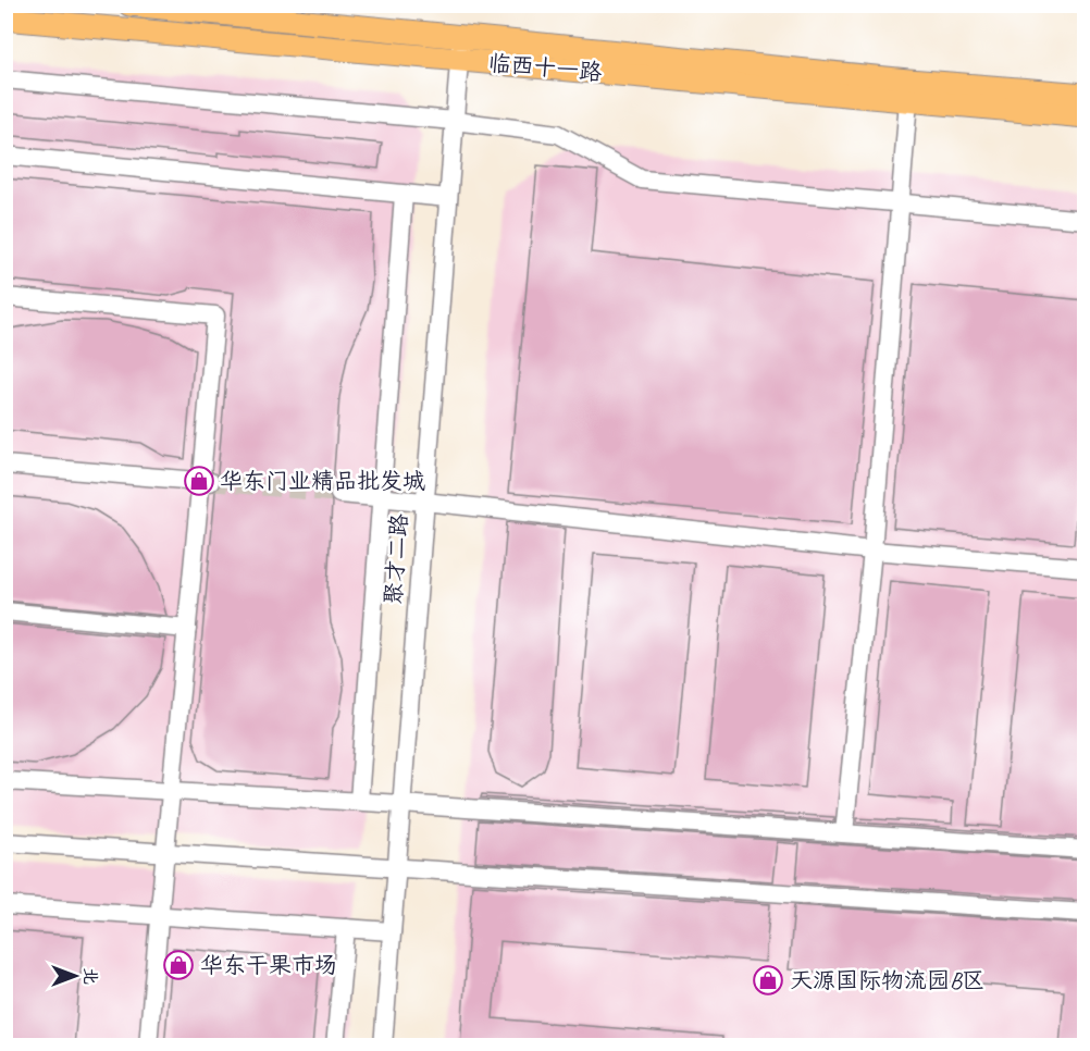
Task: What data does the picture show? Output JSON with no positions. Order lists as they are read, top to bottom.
{
  "streets": {
    "main road": ["临西十一路"],
    "street": ["聚才二路"]
  },
  "crossings": [
    ["临西十一路", "聚才二路"]
  ],
  "places": {
    "shop": ["华东门业精品批发城", "华东干果市场", "天源国际物流园B区"]
  },
  "north": "right"
}
